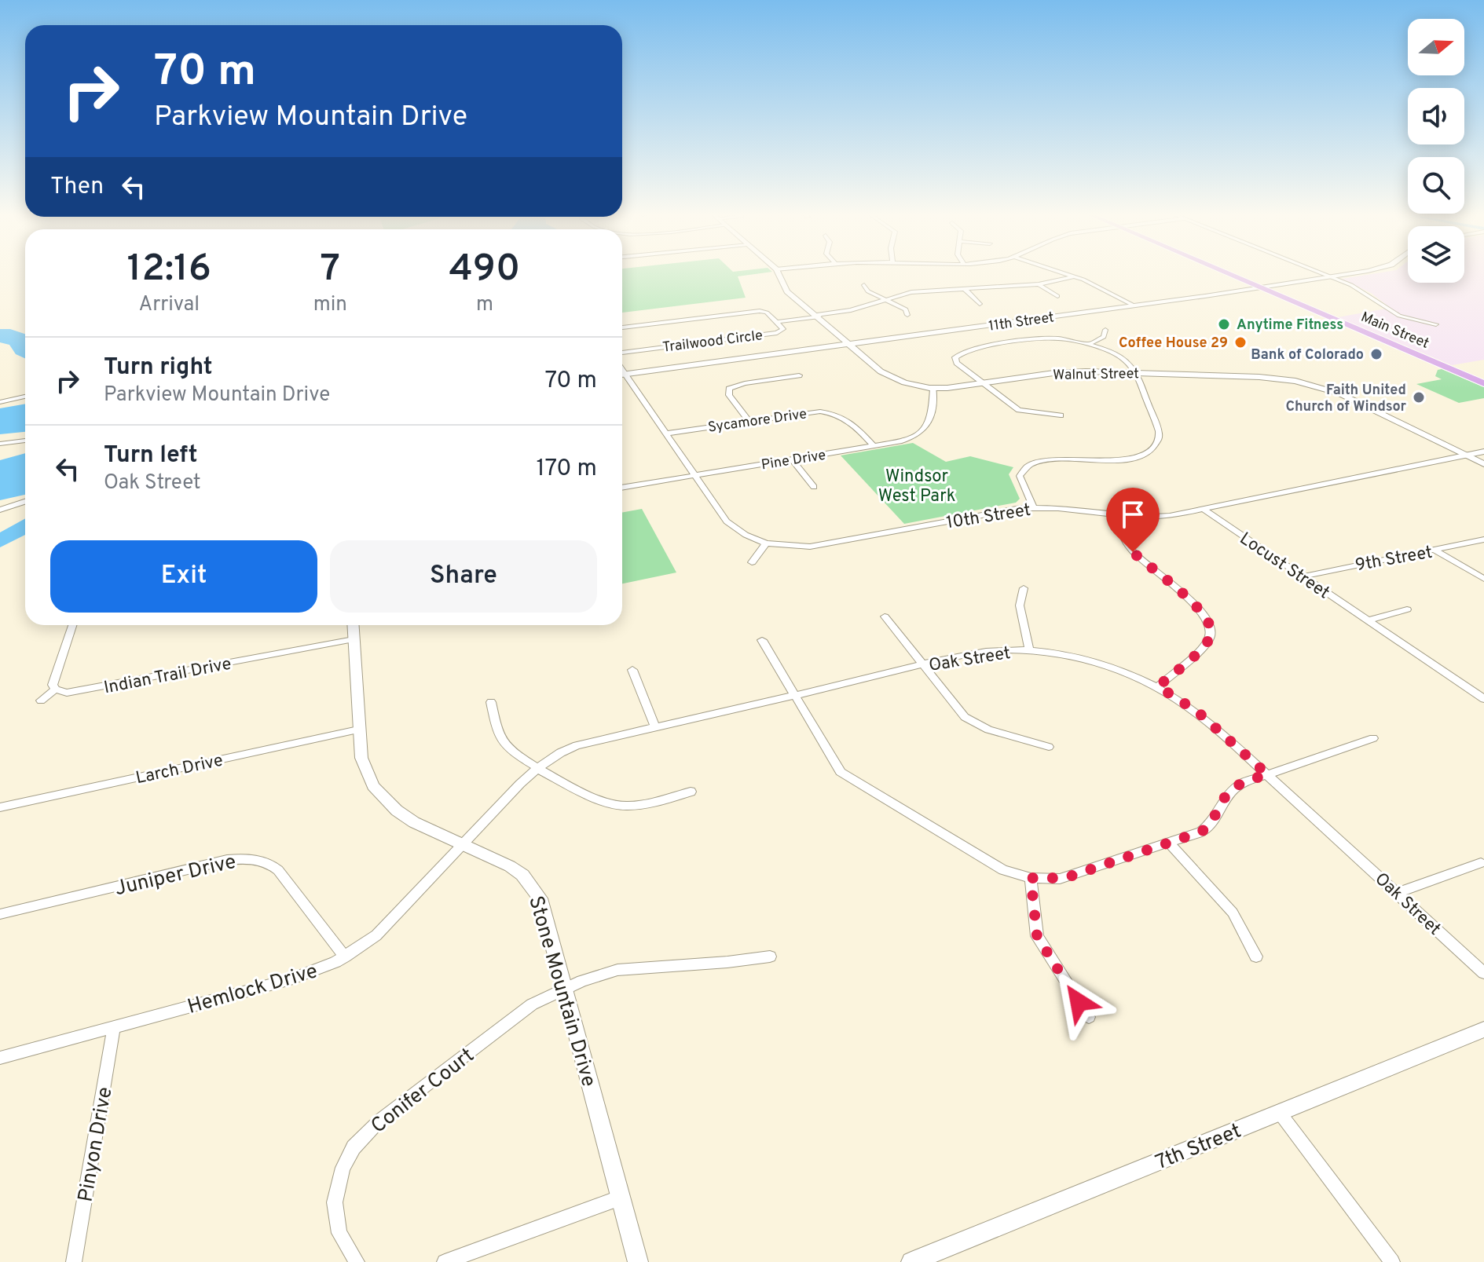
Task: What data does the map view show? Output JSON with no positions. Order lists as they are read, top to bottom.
{
  "streets": {
    "main road": ["Main Street"],
    "street": [
      "11th Street",
      "Trailwood Circle",
      "Walnut Street",
      "Sycamore Drive",
      "Pine Drive",
      "10th Street",
      "9th Street",
      "Locust Street",
      "Oak Street",
      "Indian Trail Drive",
      "Larch Drive",
      "Juniper Drive",
      "Hemlock Drive",
      "Stone Mountain Drive",
      "Conifer Court",
      "Pinyon Drive",
      "7th Street"
    ]
  },
  "crossings": [
    ["11th Street", "Main Street"],
    ["11th Street", "Walnut Street"],
    ["Walnut Street", "Pine Drive"],
    ["Walnut Street", "10th Street"],
    ["Sycamore Drive", "Pine Drive"],
    ["Sycamore Drive", "10th Street"],
    ["Pine Drive", "10th Street"],
    ["10th Street", "Locust Street"],
    ["9th Street", "Locust Street"],
    ["Oak Street", "Hemlock Drive"],
    ["Oak Street", "Stone Mountain Drive"],
    ["Indian Trail Drive", "Stone Mountain Drive"],
    ["Larch Drive", "Stone Mountain Drive"],
    ["Juniper Drive", "Hemlock Drive"],
    ["Hemlock Drive", "Stone Mountain Drive"],
    ["Hemlock Drive", "Pinyon Drive"],
    ["Stone Mountain Drive", "Conifer Court"]
  ],
  "parks": ["Windsor West Park"],
  "places": [
    "Anytime Fitness",
    "Coffee House 29",
    "Bank of Colorado",
    "Faith United Church of Windsor"
  ],
  "north": "right",
  "page": {
    "turn": ["70 m", "Parkview Mountain Drive"],
    "then": "Then",
    "eta": [
      "12:16",
      "Arrival",
      "7",
      "min",
      "490",
      "m"
    ],
    "list": [
      {
        "name": "Turn right",
        "note": "Parkview Mountain Drive",
        "value": "70 m"
      },
      {
        "name": "Turn left",
        "note": "Oak Street",
        "value": "170 m"
      }
    ],
    "buttons": ["Exit", "Share"]
  }
}
